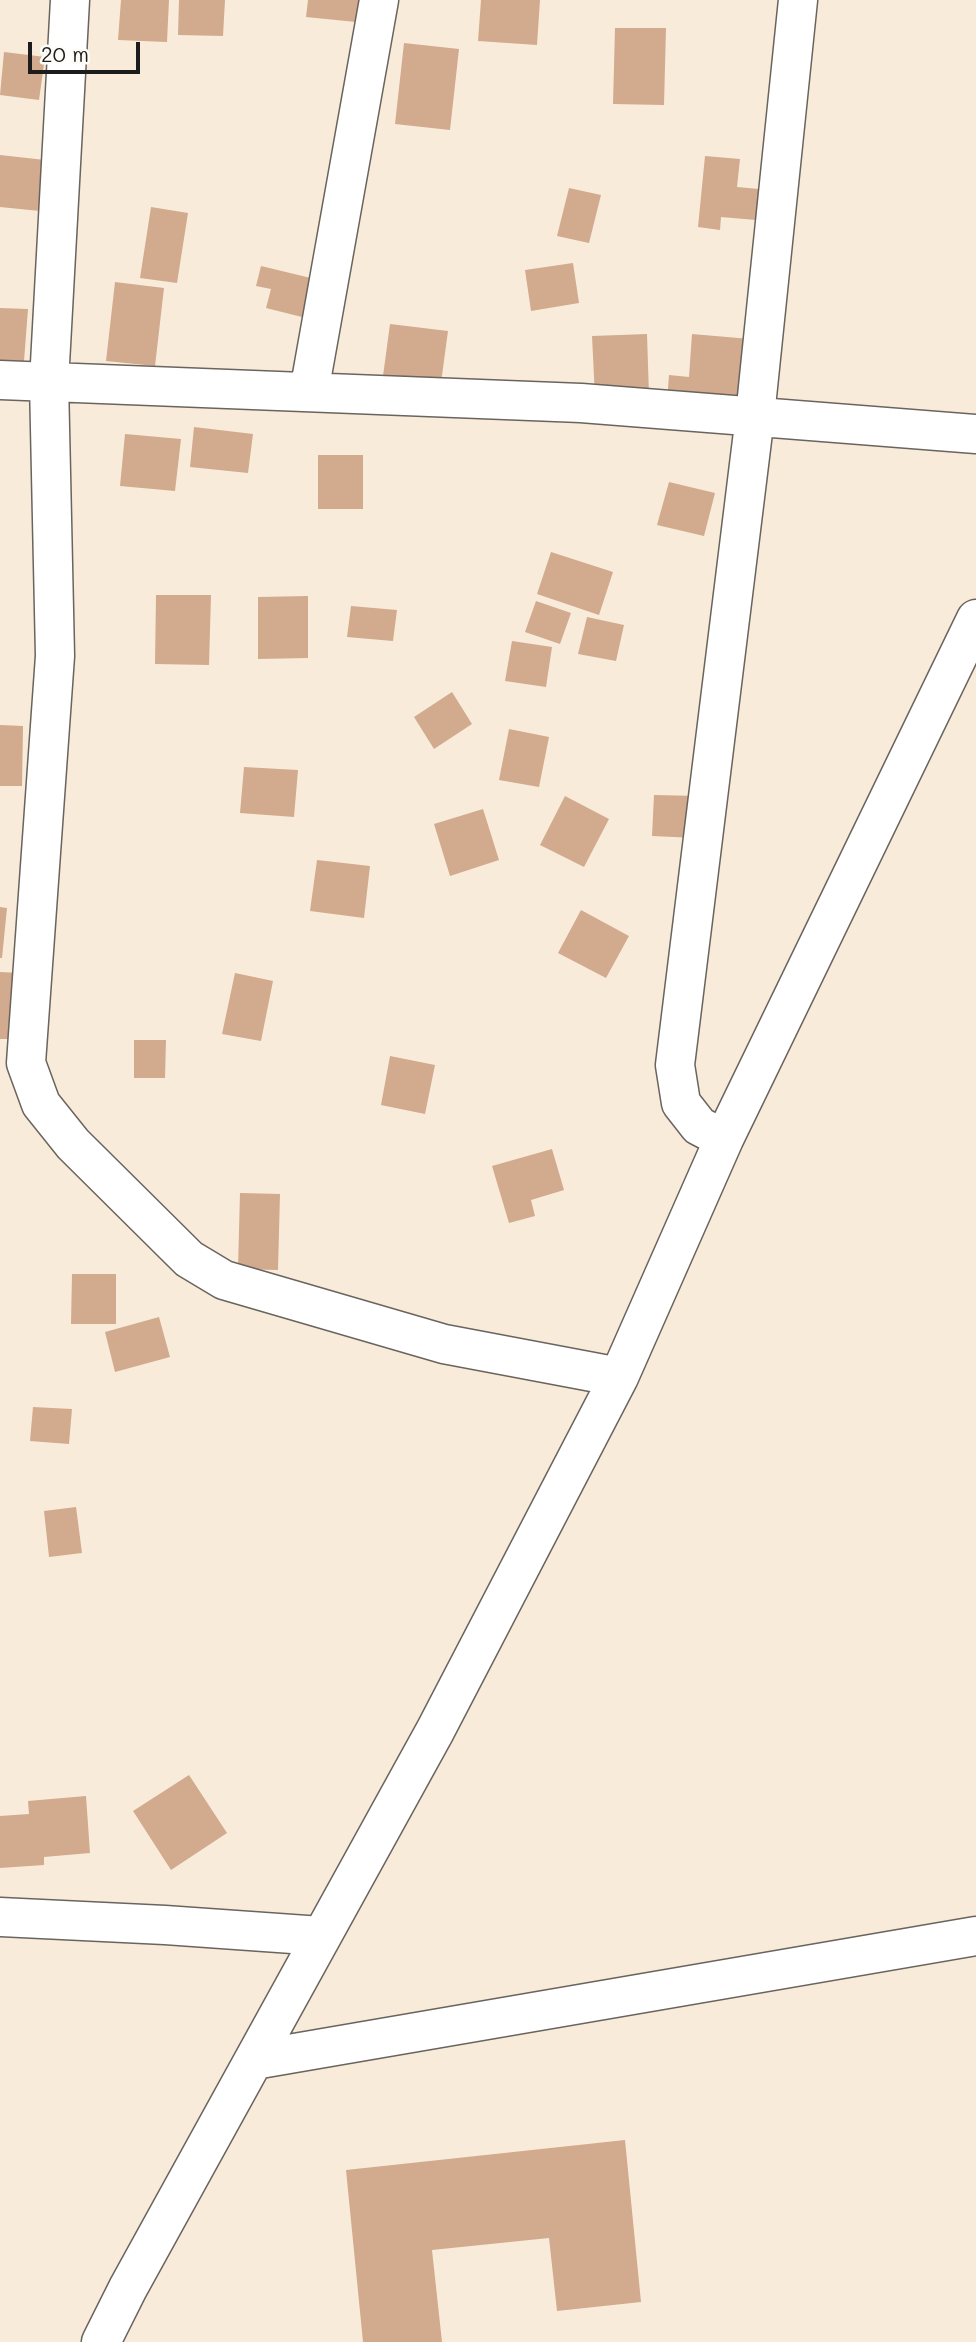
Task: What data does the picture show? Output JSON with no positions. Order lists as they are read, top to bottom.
{
  "scale_bar": "20 m"
}
